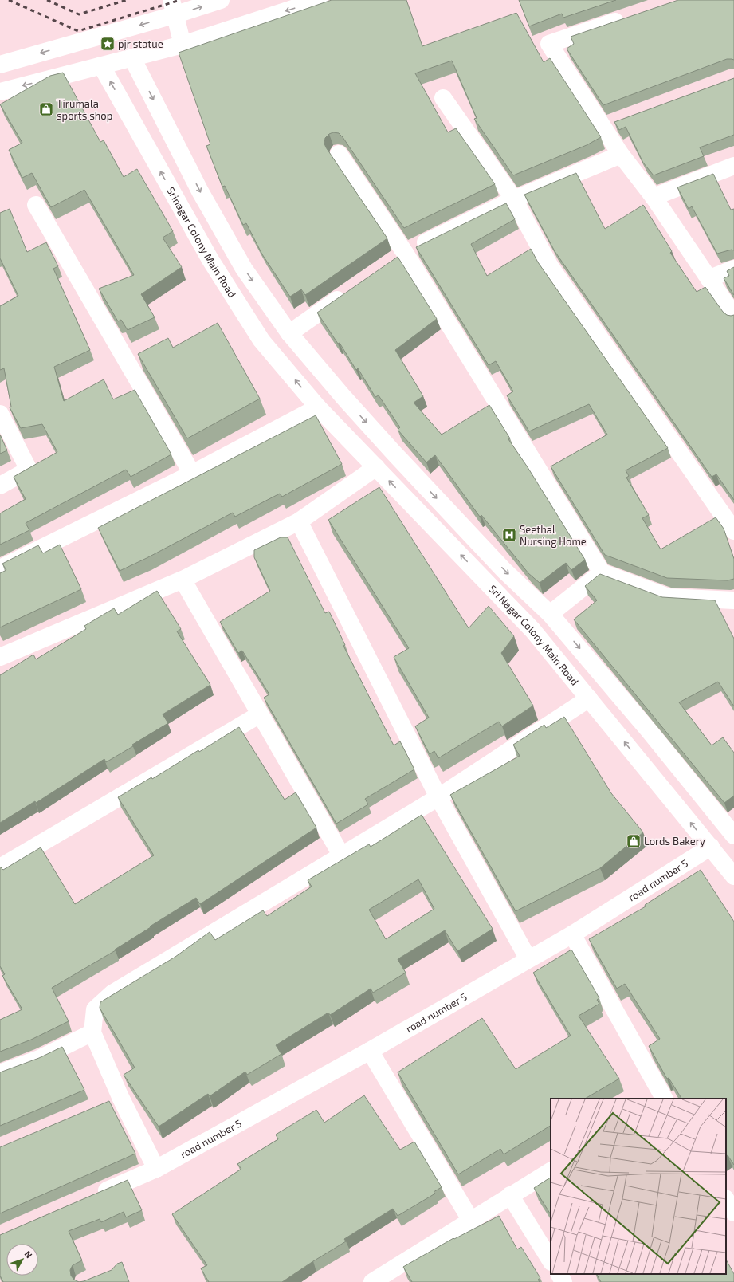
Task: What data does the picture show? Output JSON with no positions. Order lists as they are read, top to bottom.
{
  "streets": {
    "street": ["Srinagar Colony Main Road", "Sri Nagar Colony Main Road", "road number 5"]
  },
  "crossings": [
    ["Srinagar Colony Main Road", "Sri Nagar Colony Main Road"],
    ["Sri Nagar Colony Main Road", "road number 5"]
  ],
  "places": {
    "place": ["pjr statue"],
    "shop": ["Tirumala sports shop", "Lords Bakery"],
    "hospital": ["Seethal Nursing Home"]
  },
  "north": "top right"
}
